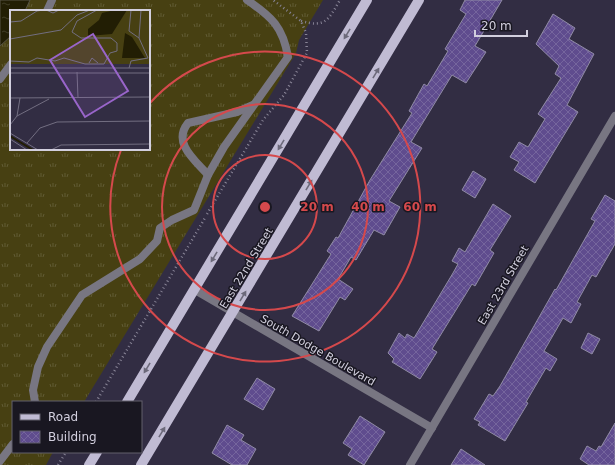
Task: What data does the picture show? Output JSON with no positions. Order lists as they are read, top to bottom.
{
  "streets": {
    "main road": ["East 22nd Street"],
    "street": ["East 23rd Street", "South Dodge Boulevard"]
  },
  "crossings": [
    ["East 22nd Street", "South Dodge Boulevard"],
    ["East 23rd Street", "South Dodge Boulevard"]
  ],
  "legend": ["Road", "Building"],
  "scale_bar": "20 m",
  "rings": ["20 m", "40 m", "60 m"]
}
